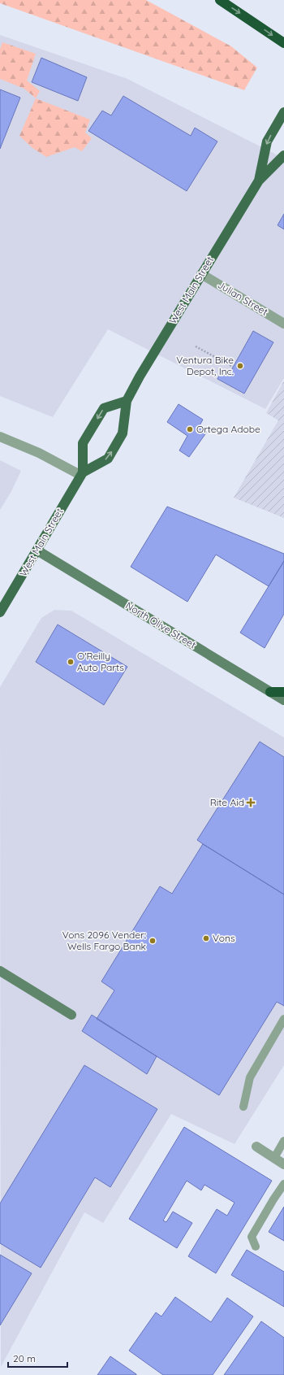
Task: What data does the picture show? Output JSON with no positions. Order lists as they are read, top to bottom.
{
  "streets": {
    "main road": ["West Main Street", "North Olive Street"],
    "street": ["Julian Street"]
  },
  "crossings": [
    ["West Main Street", "Julian Street"],
    ["West Main Street", "North Olive Street"]
  ],
  "places": {
    "other": [
      "Ventura Bike Depot, Inc.",
      "Ortega Adobe",
      "O'Reilly Auto Parts",
      "Vons",
      "Vons 2096 Vender: Wells Fargo Bank"
    ],
    "health": ["Rite Aid"]
  },
  "scale_bar": "20 m"
}
